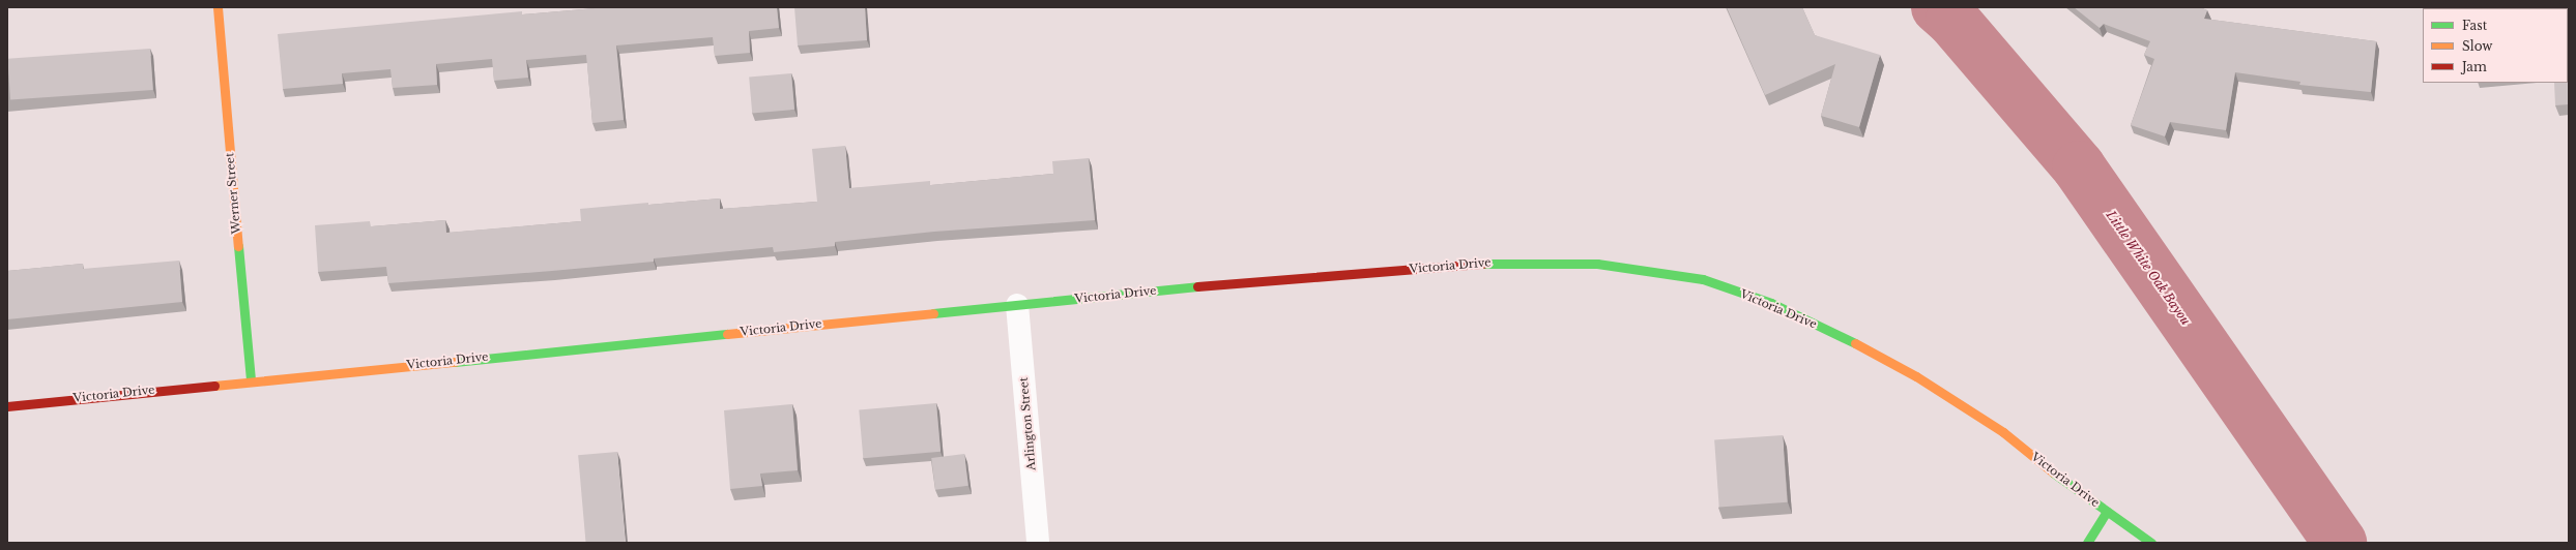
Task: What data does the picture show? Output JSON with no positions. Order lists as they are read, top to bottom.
{
  "streets": {
    "street": ["Werner Street", "Victoria Drive", "Arlington Street"]
  },
  "crossings": [
    ["Werner Street", "Victoria Drive"],
    ["Victoria Drive", "Arlington Street"]
  ],
  "water": ["Little White Oak Bayou"],
  "legend": ["Fast", "Slow", "Jam"]
}
